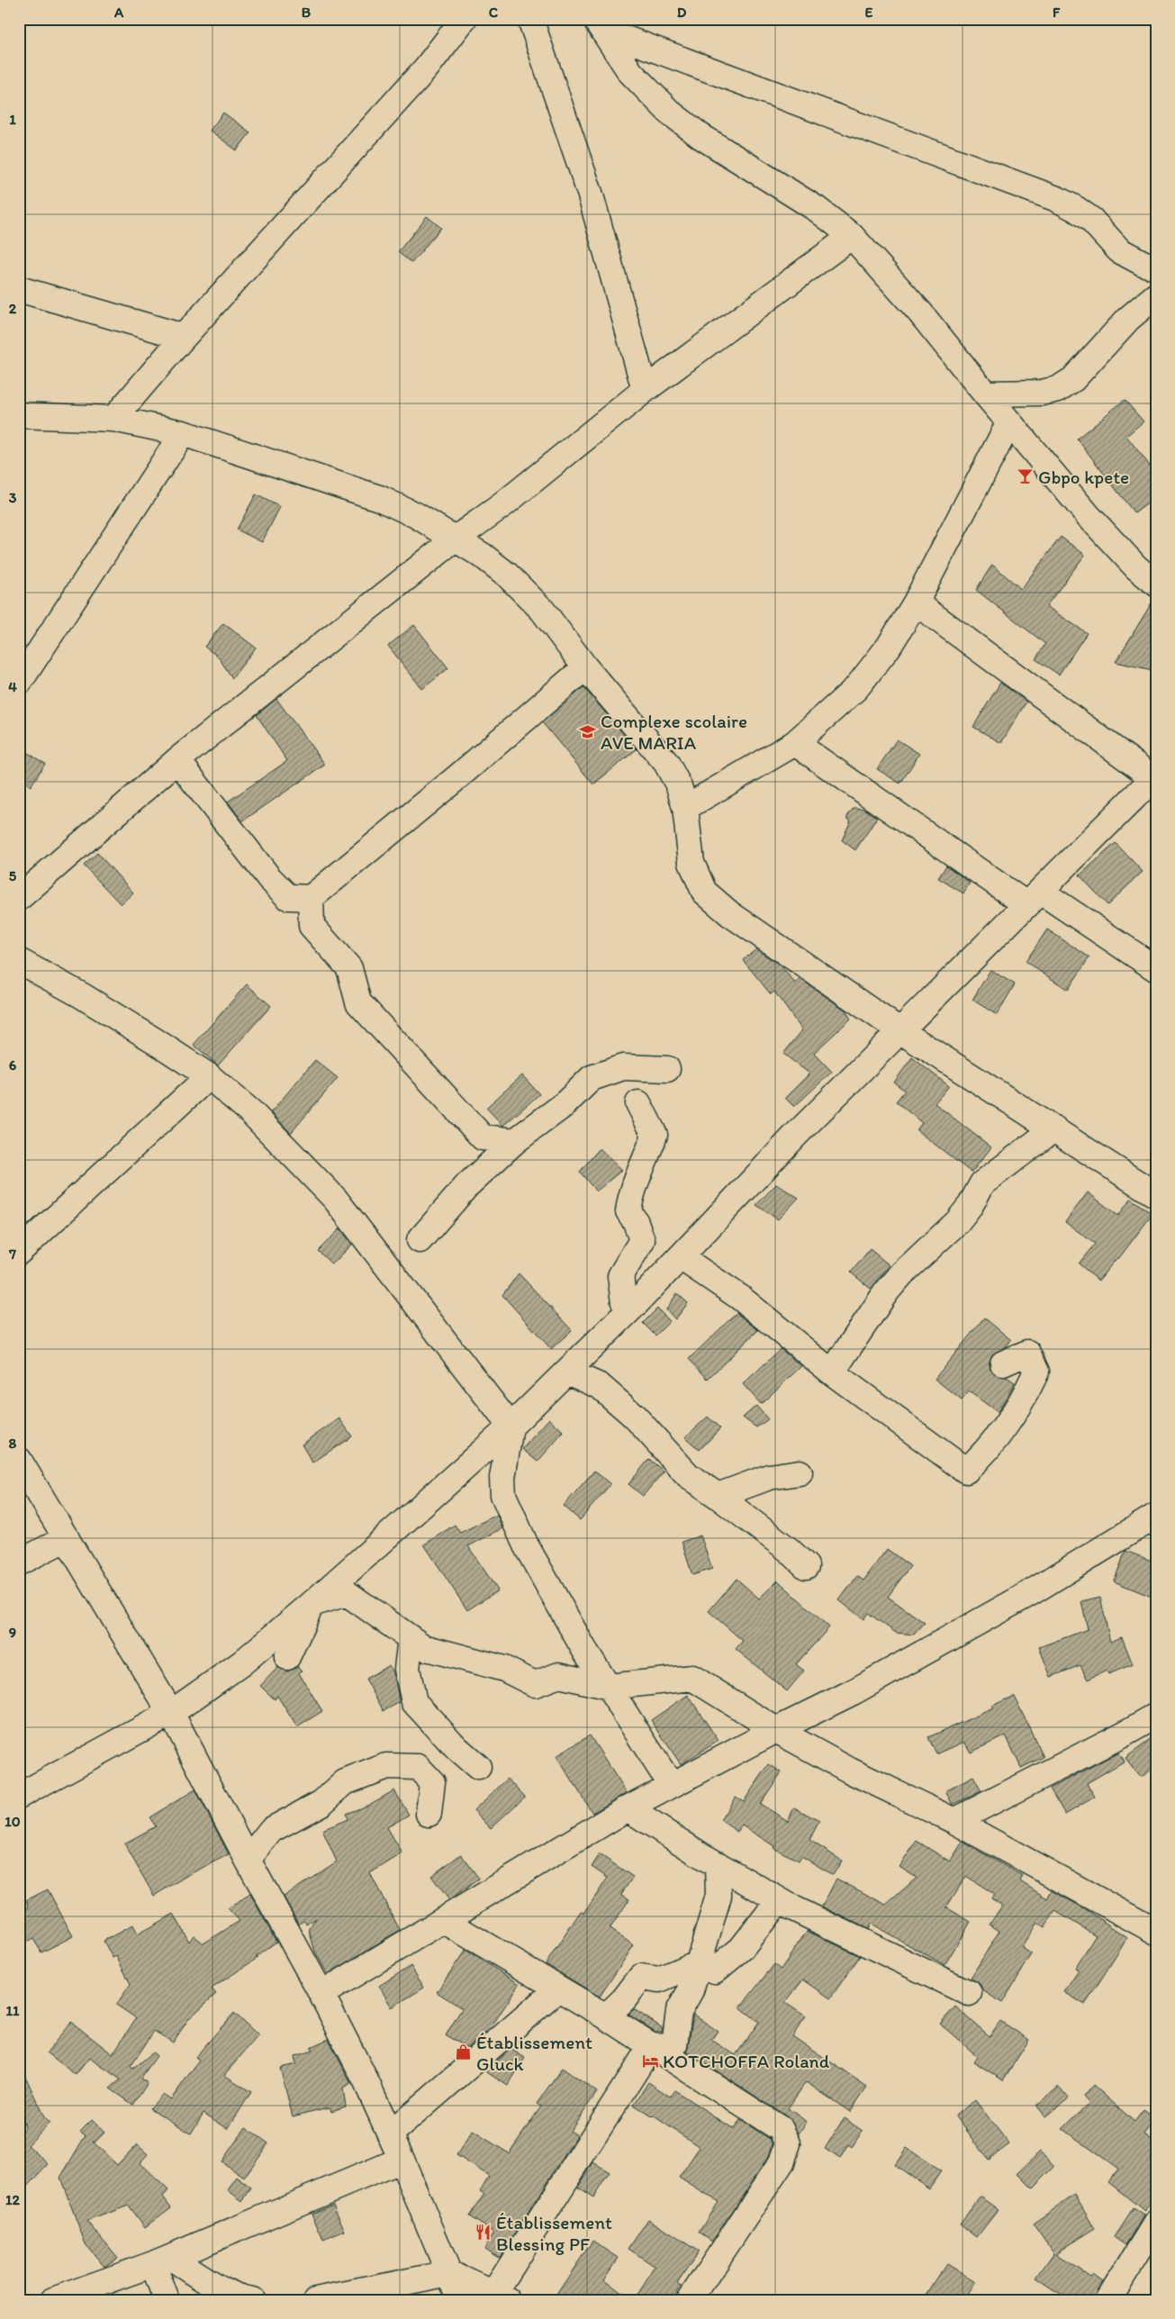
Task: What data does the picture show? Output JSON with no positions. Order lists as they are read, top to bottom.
{
  "places": {
    "bar": ["Gbpo kpete"],
    "school or university": ["Complexe scolaire AVE MARIA"],
    "shop": ["Établissement Gluck"],
    "hotel": ["KOTCHOFFA Roland"],
    "restaurant": ["Établissement Blessing PF"]
  },
  "grid": {
    "columns": [
      "A",
      "B",
      "C",
      "D",
      "E",
      "F"
    ],
    "rows": [
      "1",
      "2",
      "3",
      "4",
      "5",
      "6",
      "7",
      "8",
      "9",
      "10",
      "11",
      "12"
    ]
  }
}
